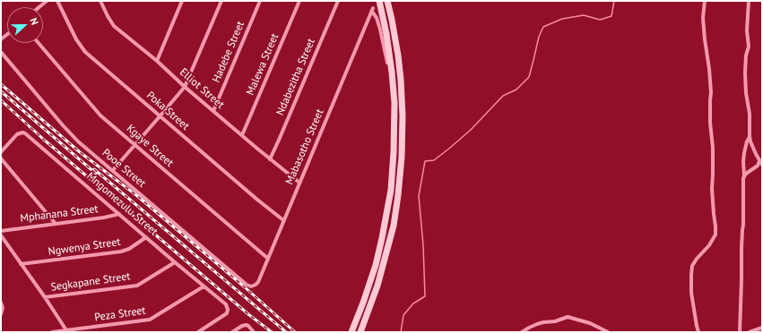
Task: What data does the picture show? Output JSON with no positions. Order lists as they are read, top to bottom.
{
  "streets": {
    "street": [
      "Hadebe Street",
      "Malewa Street",
      "Ndabezitha Street",
      "Elliot Street",
      "Poka Street",
      "Kgaye Street",
      "Mabasotho Street",
      "Pooe Street",
      "Mngomezulu Street",
      "Mphanana Street",
      "Ngwenya Street",
      "Segkapane Street",
      "Peza Street"
    ]
  },
  "crossings": [
    ["Hadebe Street", "Elliot Street"],
    ["Malewa Street", "Elliot Street"],
    ["Ndabezitha Street", "Elliot Street"],
    ["Elliot Street", "Mabasotho Street"],
    ["Poka Street", "Mabasotho Street"],
    ["Kgaye Street", "Mabasotho Street"],
    ["Mabasotho Street", "Pooe Street"],
    ["Mngomezulu Street", "Mphanana Street"],
    ["Mngomezulu Street", "Ngwenya Street"],
    ["Mngomezulu Street", "Segkapane Street"],
    ["Mngomezulu Street", "Peza Street"]
  ],
  "north": "right"
}
